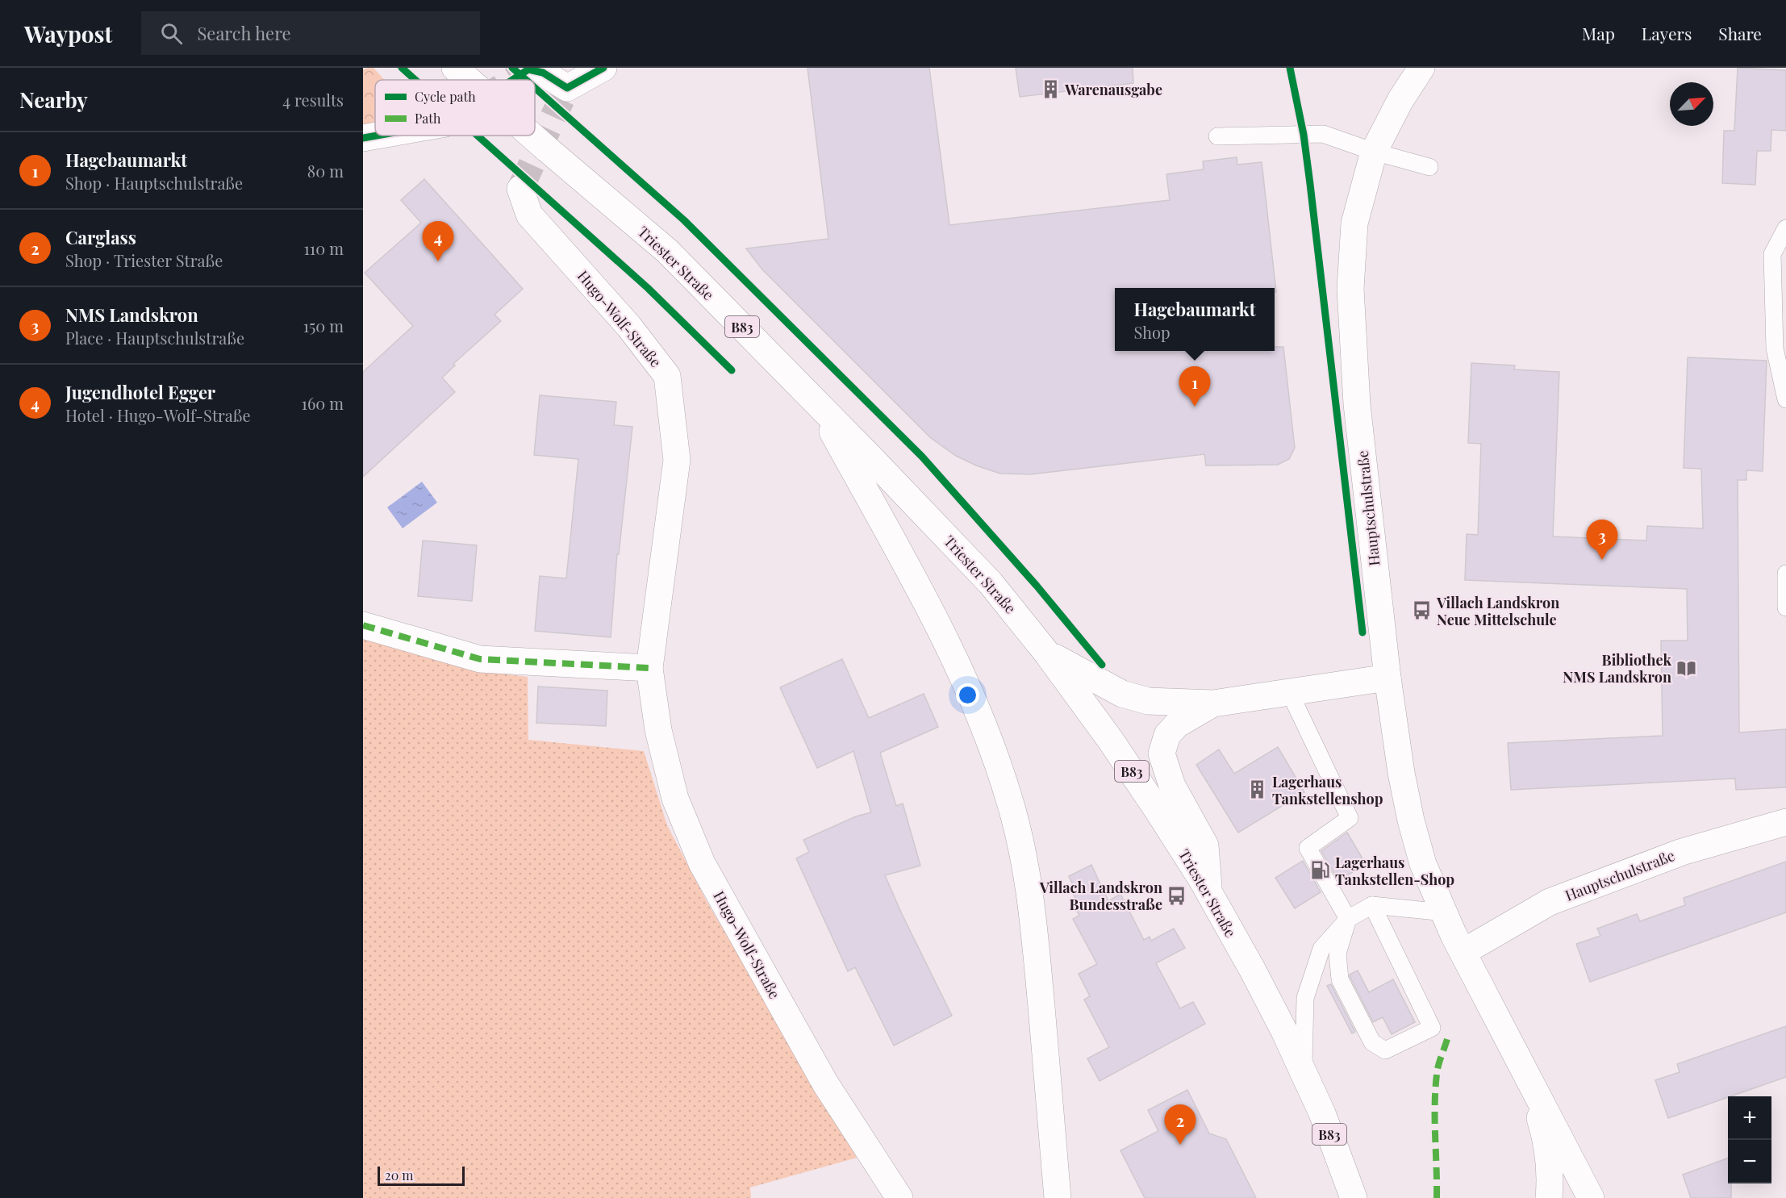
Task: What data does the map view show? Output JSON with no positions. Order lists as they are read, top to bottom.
{
  "streets": {
    "main road": [
      "Triester Straße",
      "Hugo-Wolf-Straße",
      "B83",
      "Hauptschulstraße"
    ]
  },
  "places": {
    "building": ["Warenausgabe", "Lagerhaus Tankstellenshop"],
    "bus stop": ["Villach Landskron Neue Mittelschule", "Villach Landskron Bundesstraße"],
    "library": ["Bibliothek NMS Landskron"],
    "fuel station": ["Lagerhaus Tankstellen-Shop"]
  },
  "legend": ["Cycle path", "Path"],
  "scale_bar": "20 m",
  "north": "top right",
  "page": {
    "header": "Waypost",
    "search": "Search here",
    "nav": ["Map", "Layers", "Share"],
    "heading": ["Nearby", "4 results"],
    "list": [
      {
        "mark": "1",
        "name": "Hagebaumarkt",
        "note": "Shop · Hauptschulstraße",
        "value": "80 m"
      },
      {
        "mark": "2",
        "name": "Carglass",
        "note": "Shop · Triester Straße",
        "value": "110 m"
      },
      {
        "mark": "3",
        "name": "NMS Landskron",
        "note": "Place · Hauptschulstraße",
        "value": "150 m"
      },
      {
        "mark": "4",
        "name": "Jugendhotel Egger",
        "note": "Hotel · Hugo-Wolf-Straße",
        "value": "160 m"
      }
    ],
    "pins": [
      "4",
      "1",
      "3",
      "2"
    ],
    "popup": ["Hagebaumarkt", "Shop"],
    "map_buttons": ["+", "−"],
    "scale": "20 m"
  }
}
